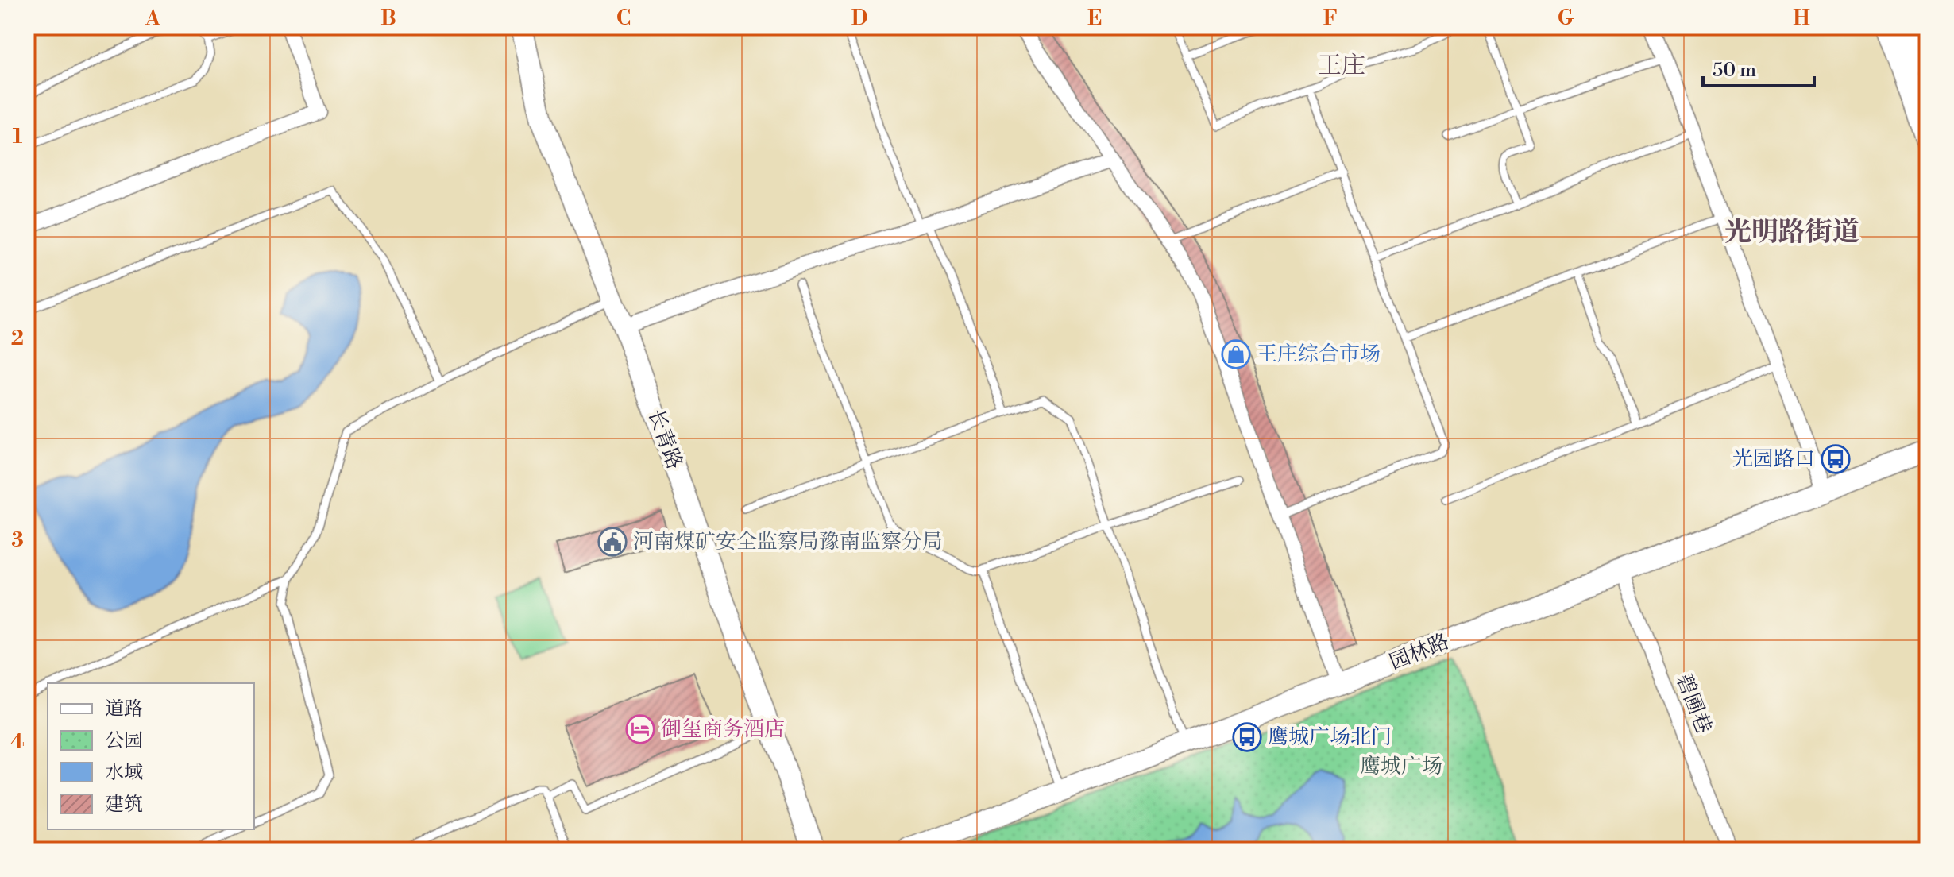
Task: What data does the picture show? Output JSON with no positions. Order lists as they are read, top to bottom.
{
  "streets": {
    "street": ["长青路", "园林路", "碧圃巷"]
  },
  "crossings": [
    ["园林路", "碧圃巷"]
  ],
  "districts": ["王庄", "光明路街道"],
  "parks": ["鹰城广场"],
  "places": {
    "shop": ["王庄综合市场"],
    "bus stop": ["光园路口", "鹰城广场北门"],
    "public building": ["河南煤矿安全监察局豫南监察分局"],
    "hotel": ["御玺商务酒店"]
  },
  "legend": [
    "道路",
    "公园",
    "水域",
    "建筑"
  ],
  "scale_bar": "50 m",
  "grid": {
    "columns": [
      "A",
      "B",
      "C",
      "D",
      "E",
      "F",
      "G",
      "H"
    ],
    "rows": [
      "1",
      "2",
      "3",
      "4"
    ]
  }
}
